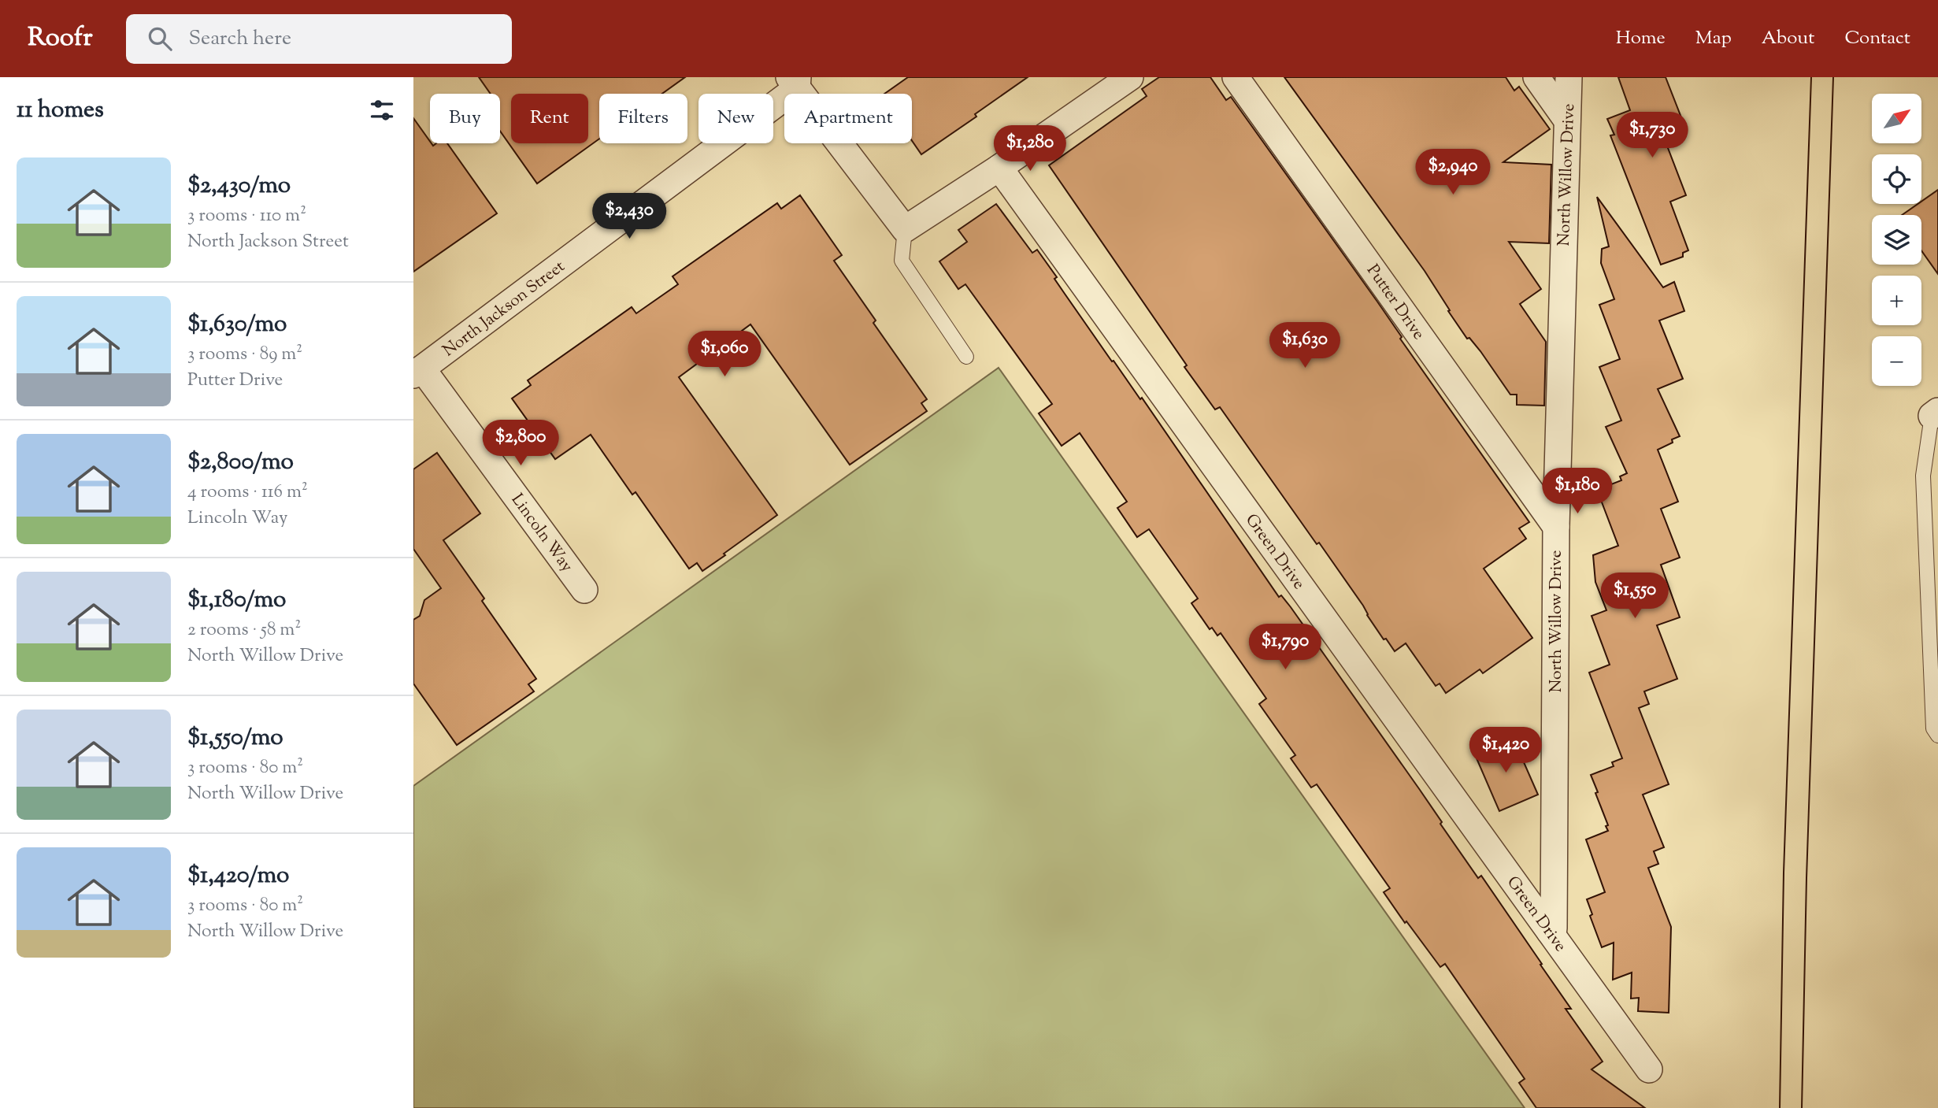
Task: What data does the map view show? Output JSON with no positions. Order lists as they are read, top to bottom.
{
  "streets": {
    "street": [
      "North Willow Drive",
      "Putter Drive",
      "North Jackson Street",
      "Lincoln Way",
      "Green Drive"
    ]
  },
  "crossings": [
    ["North Willow Drive", "Putter Drive"],
    ["North Willow Drive", "Green Drive"],
    ["North Jackson Street", "Lincoln Way"]
  ],
  "north": "top right",
  "page": {
    "header": "Roofr",
    "search": "Search here",
    "nav": [
      "Home",
      "Map",
      "About",
      "Contact"
    ],
    "heading": "11 homes",
    "map_buttons": ["+", "−"],
    "chip": [
      "Buy",
      "Rent",
      "Filters",
      "New",
      "Apartment"
    ],
    "price": [
      "$1,730",
      "$1,280",
      "$2,940",
      "$2,430",
      "$1,630",
      "$1,060",
      "$2,800",
      "$1,180",
      "$1,550",
      "$1,790",
      "$1,420"
    ],
    "list": [
      {
        "name": "$2,430/mo",
        "note": "3 rooms · 110 m² · North Jackson Street"
      },
      {
        "name": "$1,630/mo",
        "note": "3 rooms · 89 m² · Putter Drive"
      },
      {
        "name": "$2,800/mo",
        "note": "4 rooms · 116 m² · Lincoln Way"
      },
      {
        "name": "$1,180/mo",
        "note": "2 rooms · 58 m² · North Willow Drive"
      },
      {
        "name": "$1,550/mo",
        "note": "3 rooms · 80 m² · North Willow Drive"
      },
      {
        "name": "$1,420/mo",
        "note": "3 rooms · 80 m² · North Willow Drive"
      }
    ]
  }
}
